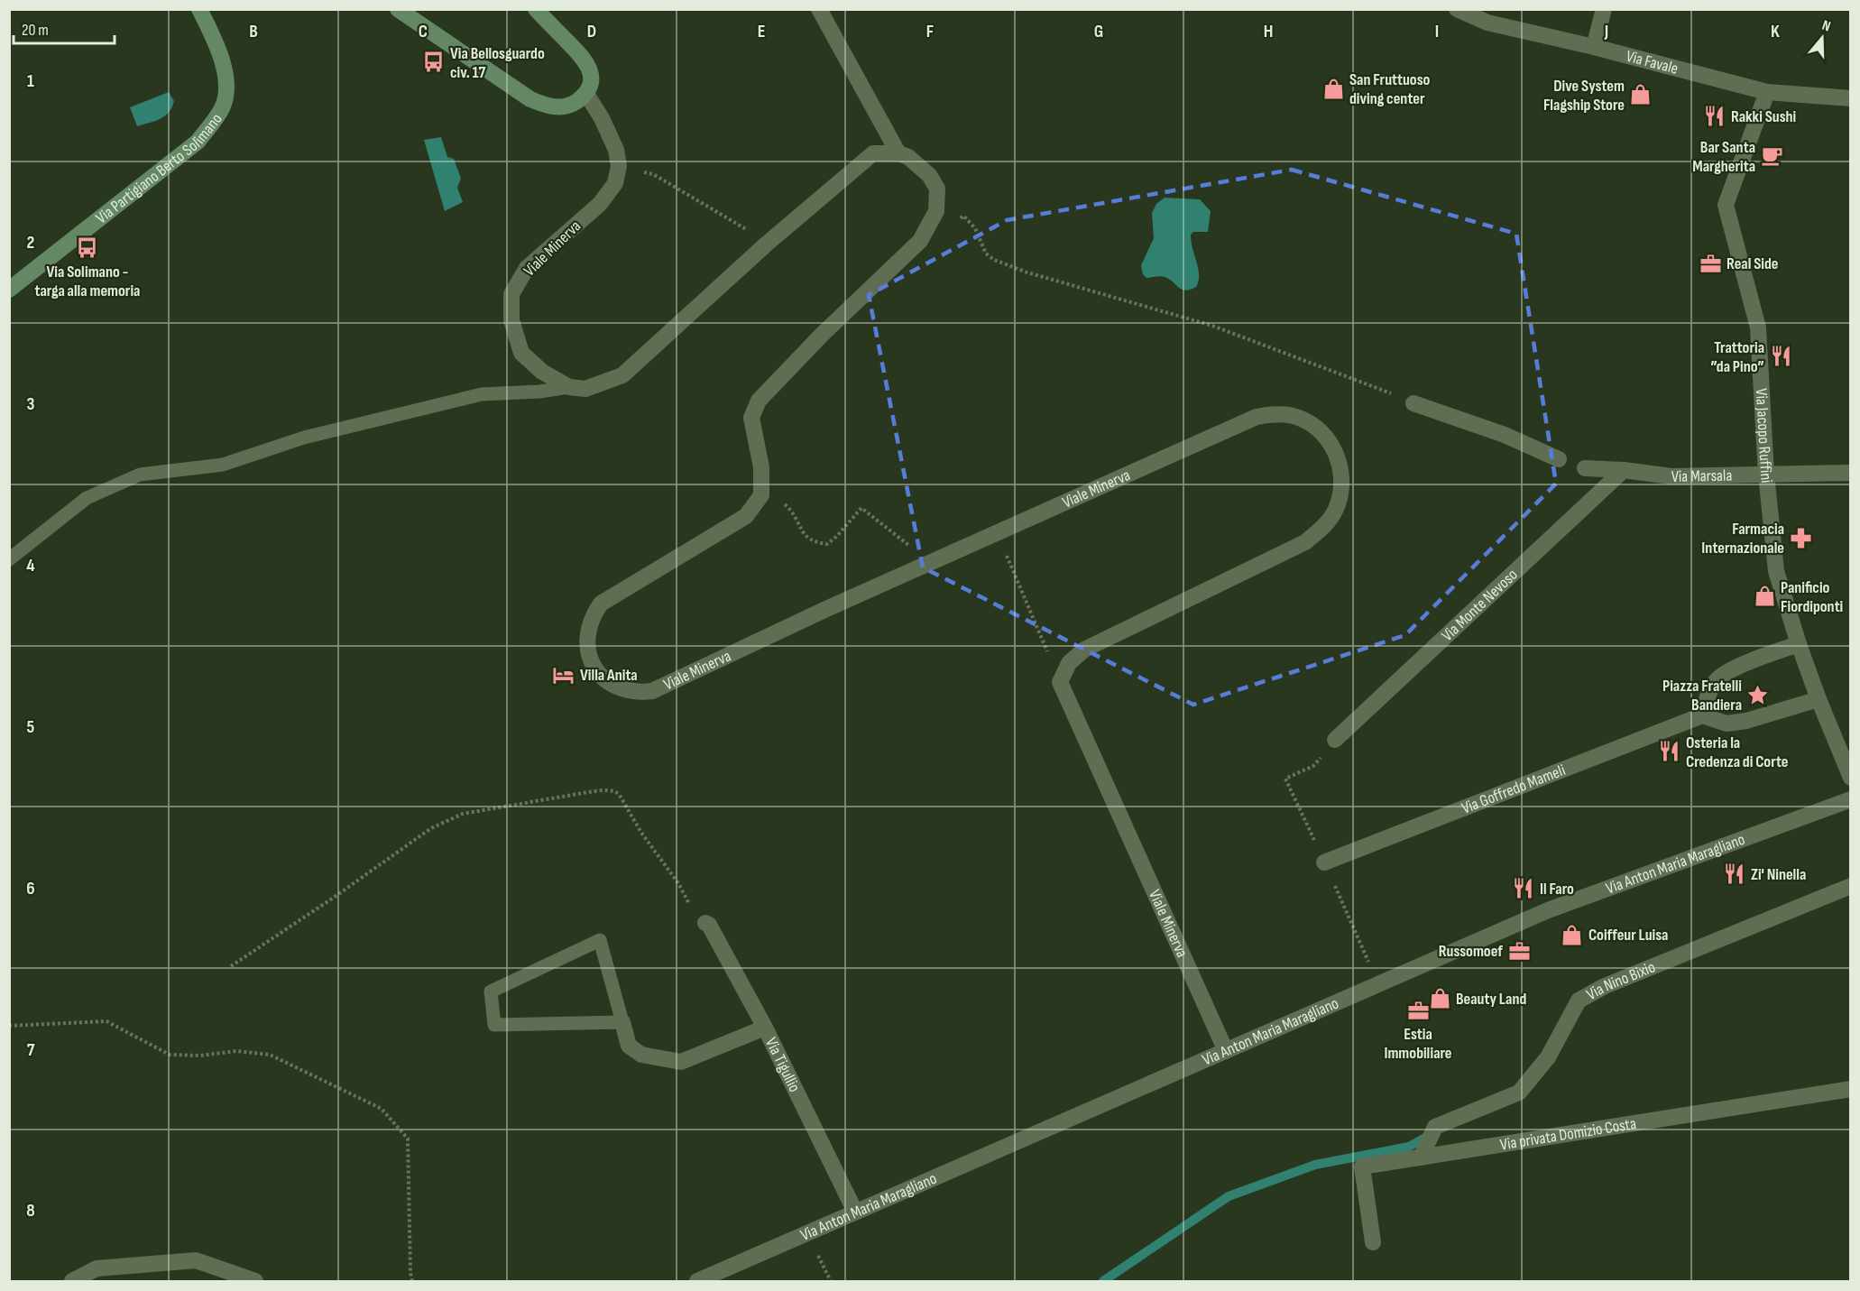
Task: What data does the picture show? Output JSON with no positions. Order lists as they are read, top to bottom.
{
  "streets": {
    "street": [
      "Via Favale",
      "Via Partigiano Berto Solimano",
      "Viale Minerva",
      "Via Jacopo Ruffini",
      "Via Marsala",
      "Via Monte Nevoso",
      "Via Goffredo Mameli",
      "Via Anton Maria Maragliano",
      "Via Nino Bixio",
      "Via Tigullio",
      "Via privata Domizio Costa"
    ]
  },
  "crossings": [
    ["Via Favale", "Via Jacopo Ruffini"],
    ["Viale Minerva", "Via Anton Maria Maragliano"],
    ["Via Jacopo Ruffini", "Via Marsala"],
    ["Via Marsala", "Via Monte Nevoso"],
    ["Via Anton Maria Maragliano", "Via Tigullio"],
    ["Via Nino Bixio", "Via privata Domizio Costa"]
  ],
  "places": {
    "bus stop": ["Via Bellosguardo civ. 17", "Via Solimano - targa alla memoria"],
    "shop": [
      "San Fruttuoso diving center",
      "Dive System Flagship Store",
      "Panificio Fiordiponti",
      "Coiffeur Luisa",
      "Beauty Land"
    ],
    "restaurant": [
      "Rakki Sushi",
      "Trattoria ”da Pino”",
      "Osteria la Credenza di Corte",
      "Zi' Ninella",
      "Il Faro"
    ],
    "cafe": ["Bar Santa Margherita"],
    "office": ["Real Side", "Russomoef", "Estia Immobiliare"],
    "pharmacy": ["Farmacia Internazionale"],
    "hotel": ["Villa Anita"],
    "place": ["Piazza Fratelli Bandiera"]
  },
  "scale_bar": "20 m",
  "north": "top",
  "grid": {
    "columns": [
      "B",
      "C",
      "D",
      "E",
      "F",
      "G",
      "H",
      "I",
      "J",
      "K"
    ],
    "rows": [
      "1",
      "2",
      "3",
      "4",
      "5",
      "6",
      "7",
      "8"
    ]
  }
}
